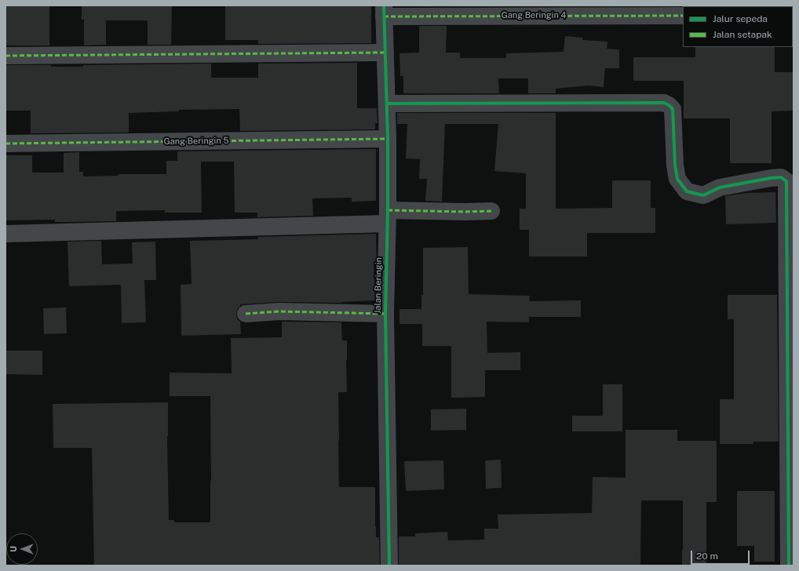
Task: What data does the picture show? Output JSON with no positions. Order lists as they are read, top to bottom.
{
  "streets": {
    "street": ["Gang Beringin 4", "Gang Beringin 5", "Jalan Beringin"]
  },
  "crossings": [
    ["Gang Beringin 4", "Jalan Beringin"],
    ["Gang Beringin 5", "Jalan Beringin"]
  ],
  "legend": ["Jalur sepeda", "Jalan setapak"],
  "scale_bar": "20 m",
  "north": "left"
}
